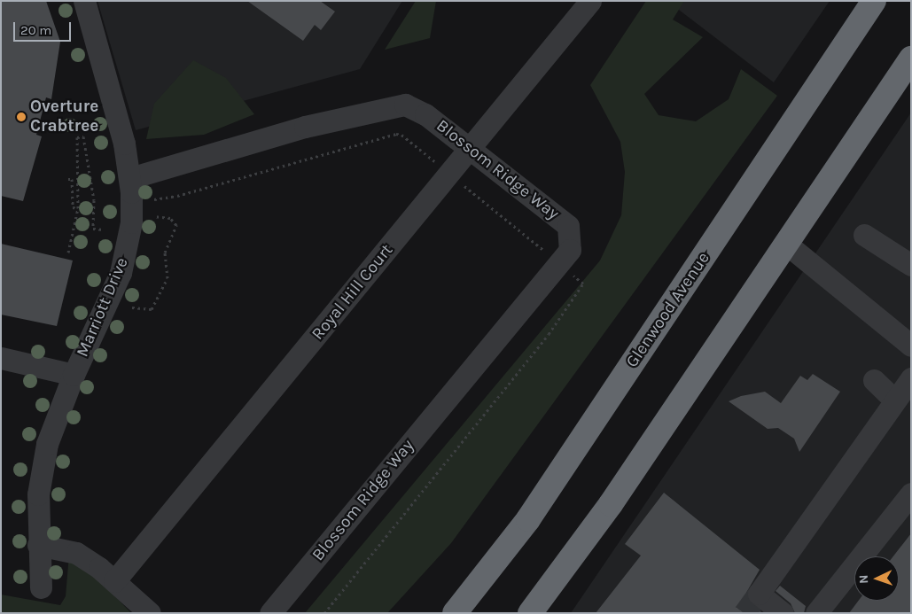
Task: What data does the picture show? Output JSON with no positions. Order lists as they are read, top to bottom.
{
  "streets": {
    "highway": ["Glenwood Avenue"],
    "street": ["Blossom Ridge Way", "Royal Hill Court", "Marriott Drive"]
  },
  "crossings": [
    ["Blossom Ridge Way", "Royal Hill Court"],
    ["Blossom Ridge Way", "Marriott Drive"]
  ],
  "places": ["Overture Crabtree"],
  "scale_bar": "20 m",
  "north": "left"
}
